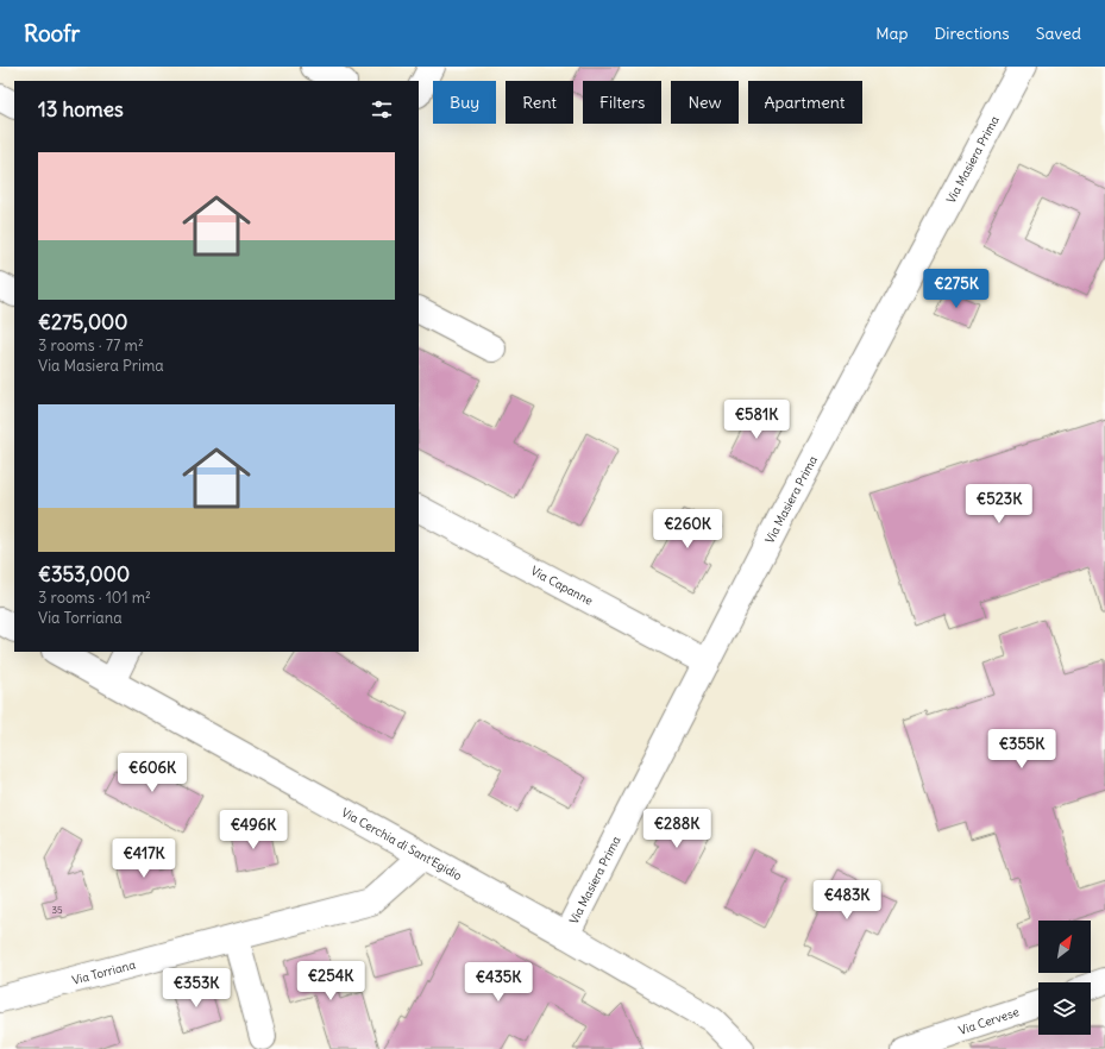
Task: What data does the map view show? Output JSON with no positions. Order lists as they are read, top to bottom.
{
  "streets": {
    "street": [
      "Via Masiera Prima",
      "Via Capanne",
      "Via Cerchia di Sant'Egidio",
      "Via Torriana",
      "Via Cervese"
    ]
  },
  "crossings": [
    ["Via Masiera Prima", "Via Capanne"],
    ["Via Masiera Prima", "Via Cerchia di Sant'Egidio"],
    ["Via Cerchia di Sant'Egidio", "Via Torriana"]
  ],
  "house_numbers": ["35"],
  "north": "top right",
  "page": {
    "header": "Roofr",
    "nav": ["Map", "Directions", "Saved"],
    "chip": [
      "Buy",
      "Rent",
      "Filters",
      "New",
      "Apartment"
    ],
    "heading": "13 homes",
    "list": [
      {
        "name": "€275,000",
        "note": "3 rooms · 77 m² · Via Masiera Prima"
      },
      {
        "name": "€353,000",
        "note": "3 rooms · 101 m² · Via Torriana"
      }
    ],
    "price": [
      "€275K",
      "€581K",
      "€523K",
      "€260K",
      "€355K",
      "€606K",
      "€288K",
      "€496K",
      "€417K",
      "€483K",
      "€254K",
      "€435K",
      "€353K"
    ]
  }
}
